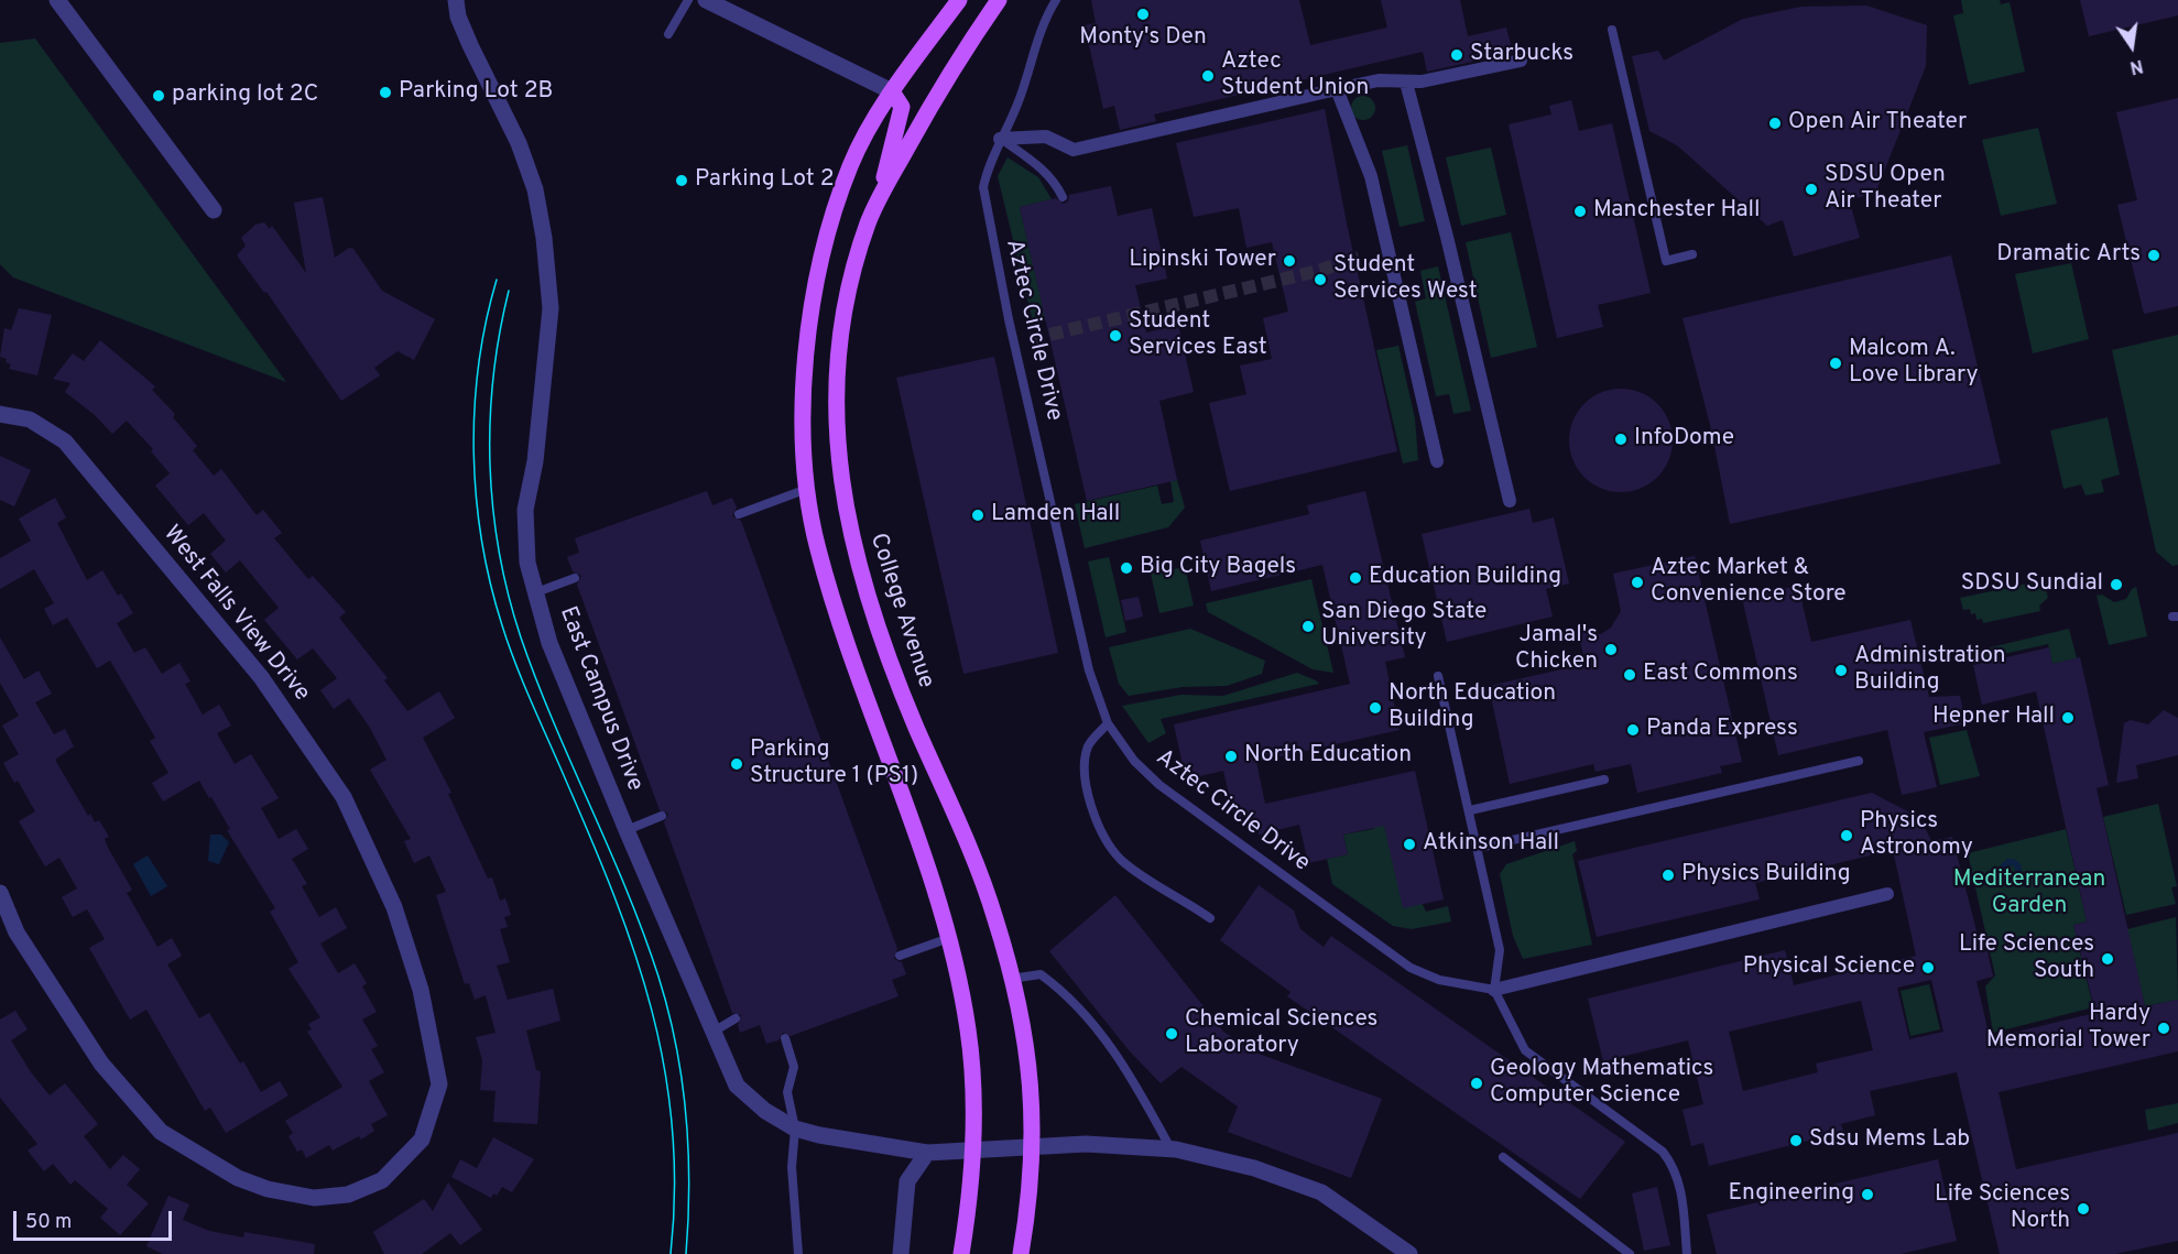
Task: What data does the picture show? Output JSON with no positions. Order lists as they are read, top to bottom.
{
  "streets": {
    "main road": ["College Avenue"],
    "street": ["West Falls View Drive", "East Campus Drive"],
    "lane": ["Aztec Circle Drive"]
  },
  "crossings": [
    ["College Avenue", "East Campus Drive"]
  ],
  "parks": ["Mediterranean Garden"],
  "places": [
    "Monty's Den",
    "Starbucks",
    "Aztec Student Union",
    "Parking Lot 2B",
    "parking lot 2C",
    "Open Air Theater",
    "Parking Lot 2",
    "SDSU Open Air Theater",
    "Manchester Hall",
    "Dramatic Arts",
    "Lipinski Tower",
    "Student Services West",
    "Student Services East",
    "Malcom A. Love Library",
    "InfoDome",
    "Lamden Hall",
    "Big City Bagels",
    "Education Building",
    "Aztec Market & Convenience Store",
    "SDSU Sundial",
    "San Diego State University",
    "Jamal's Chicken",
    "Administration Building",
    "East Commons",
    "North Education Building",
    "Hepner Hall",
    "Panda Express",
    "North Education",
    "Parking Structure 1 (PS1)",
    "Physics Astronomy",
    "Atkinson Hall",
    "Physics Building",
    "Life Sciences South",
    "Physical Science",
    "Hardy Memorial Tower",
    "Chemical Sciences Laboratory",
    "Geology Mathematics Computer Science",
    "Sdsu Mems Lab",
    "Engineering",
    "Life Sciences North"
  ],
  "scale_bar": "50 m",
  "north": "bottom"
}
